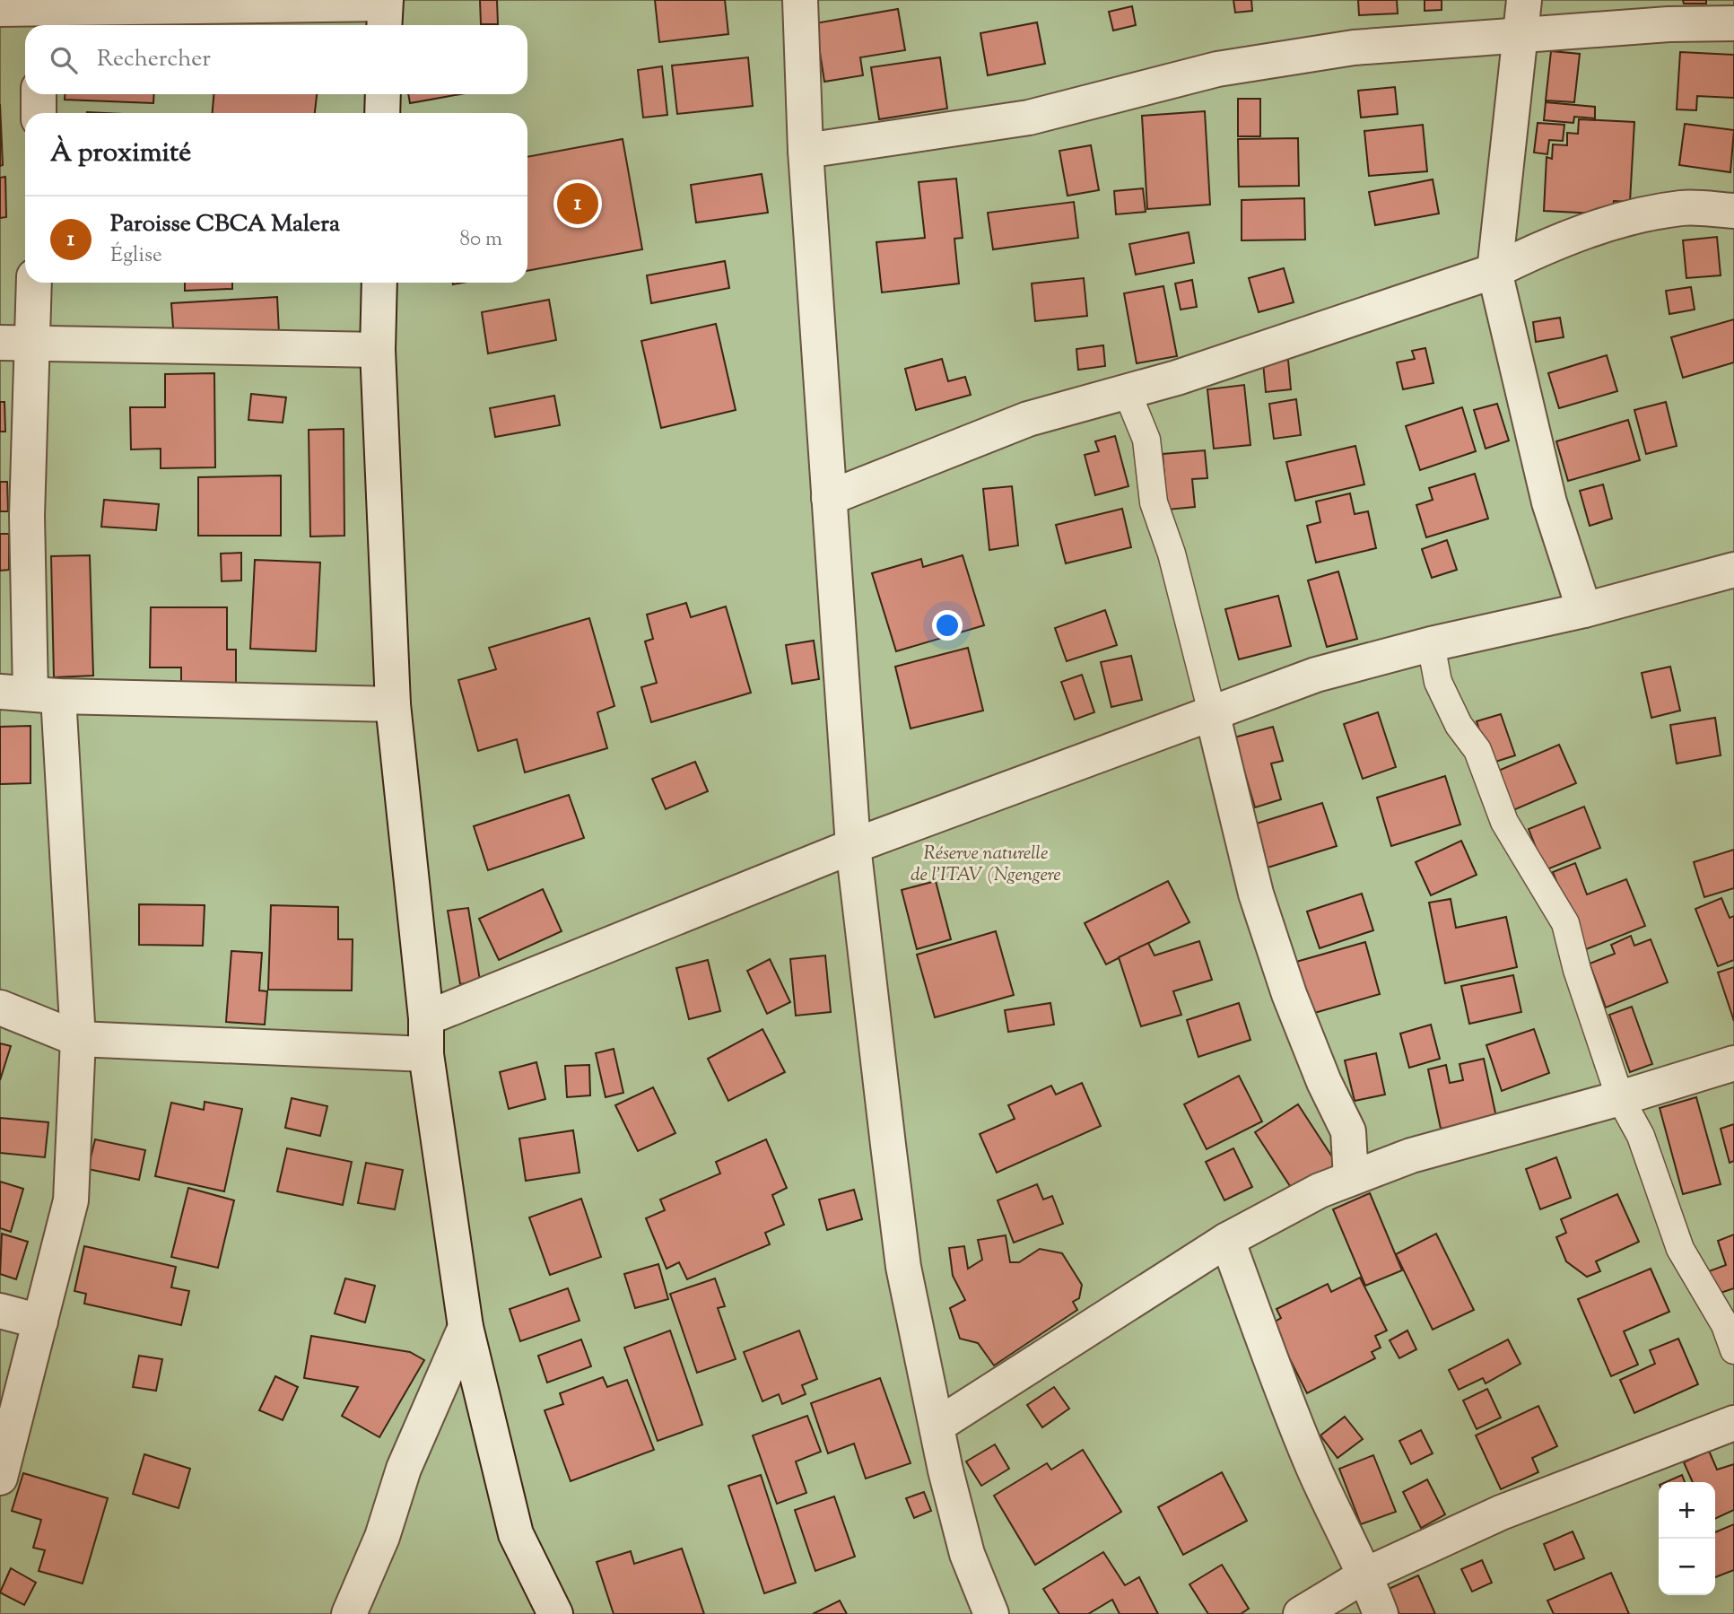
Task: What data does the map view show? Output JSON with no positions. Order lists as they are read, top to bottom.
{
  "parks": ["Réserve naturelle de l'ITAV (Ngengere"],
  "page": {
    "search": "Rechercher",
    "heading": "À proximité",
    "pins": "1",
    "list": [
      {
        "mark": "1",
        "name": "Paroisse CBCA Malera",
        "note": "Église",
        "value": "80 m"
      }
    ],
    "map_buttons": ["+", "−"]
  }
}
